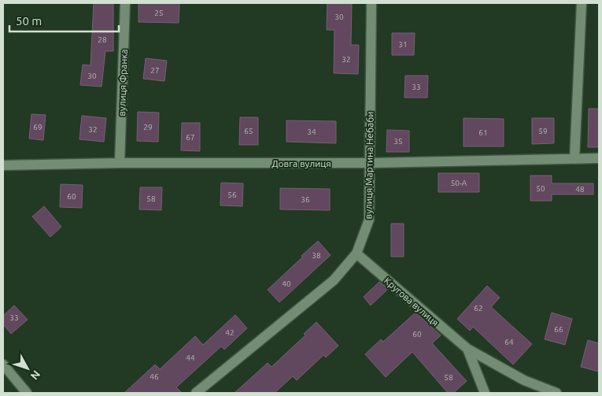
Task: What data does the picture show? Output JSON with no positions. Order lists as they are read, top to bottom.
{
  "streets": {
    "street": [
      "вулиця Франка",
      "Довга вулиця",
      "вулиця Мартина Небаби",
      "Кругова вулиця"
    ]
  },
  "crossings": [
    ["вулиця Франка", "Довга вулиця"],
    ["Довга вулиця", "вулиця Мартина Небаби"],
    ["вулиця Мартина Небаби", "Кругова вулиця"]
  ],
  "house_numbers": [
    "25",
    "30",
    "28",
    "31",
    "32",
    "27",
    "30",
    "33",
    "69",
    "29",
    "32",
    "65",
    "59",
    "34",
    "61",
    "67",
    "35",
    "50-А",
    "50",
    "48",
    "56",
    "60",
    "58",
    "36",
    "38",
    "40",
    "62",
    "33",
    "66",
    "42",
    "60",
    "64",
    "44",
    "46",
    "58"
  ],
  "scale_bar": "50 m",
  "north": "bottom right"
}
